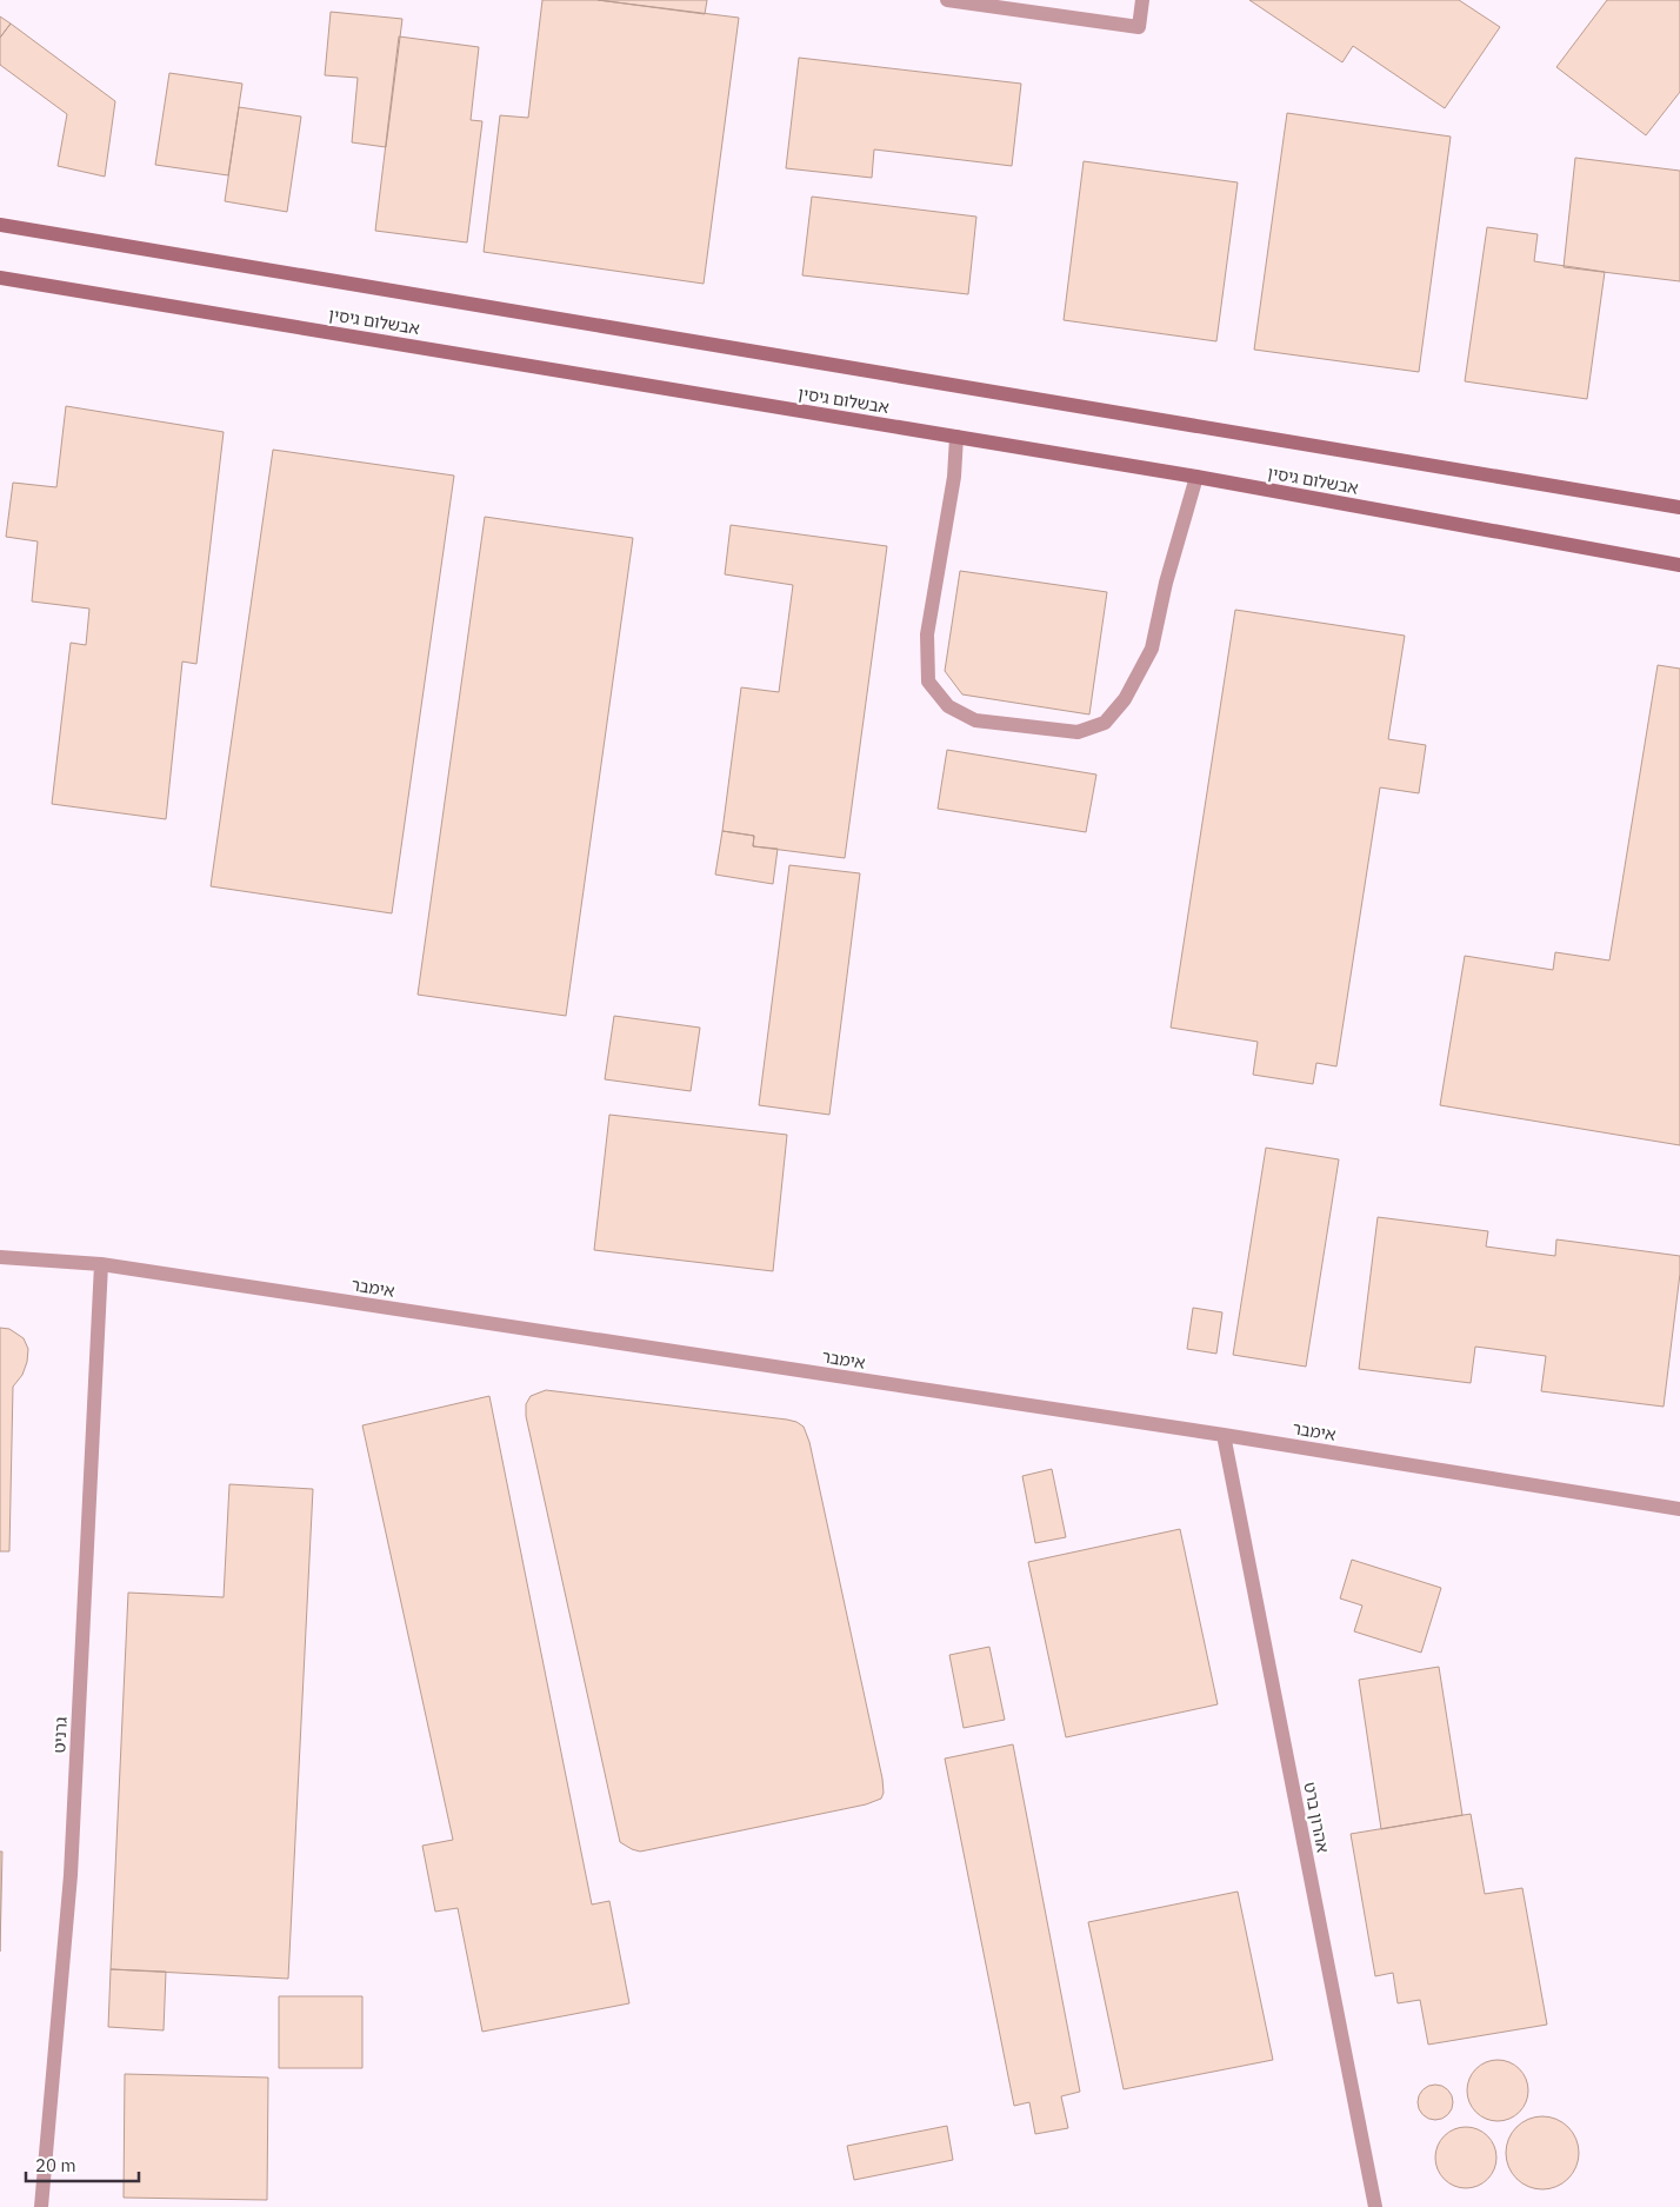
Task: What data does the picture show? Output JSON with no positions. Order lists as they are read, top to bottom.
{
  "streets": {
    "street": [
      "אבשלום גיסין",
      "אימבר",
      "גרניט",
      "אהרון ברט"
    ]
  },
  "crossings": [
    ["אימבר", "גרניט"],
    ["אימבר", "אהרון ברט"]
  ],
  "scale_bar": "20 m"
}
